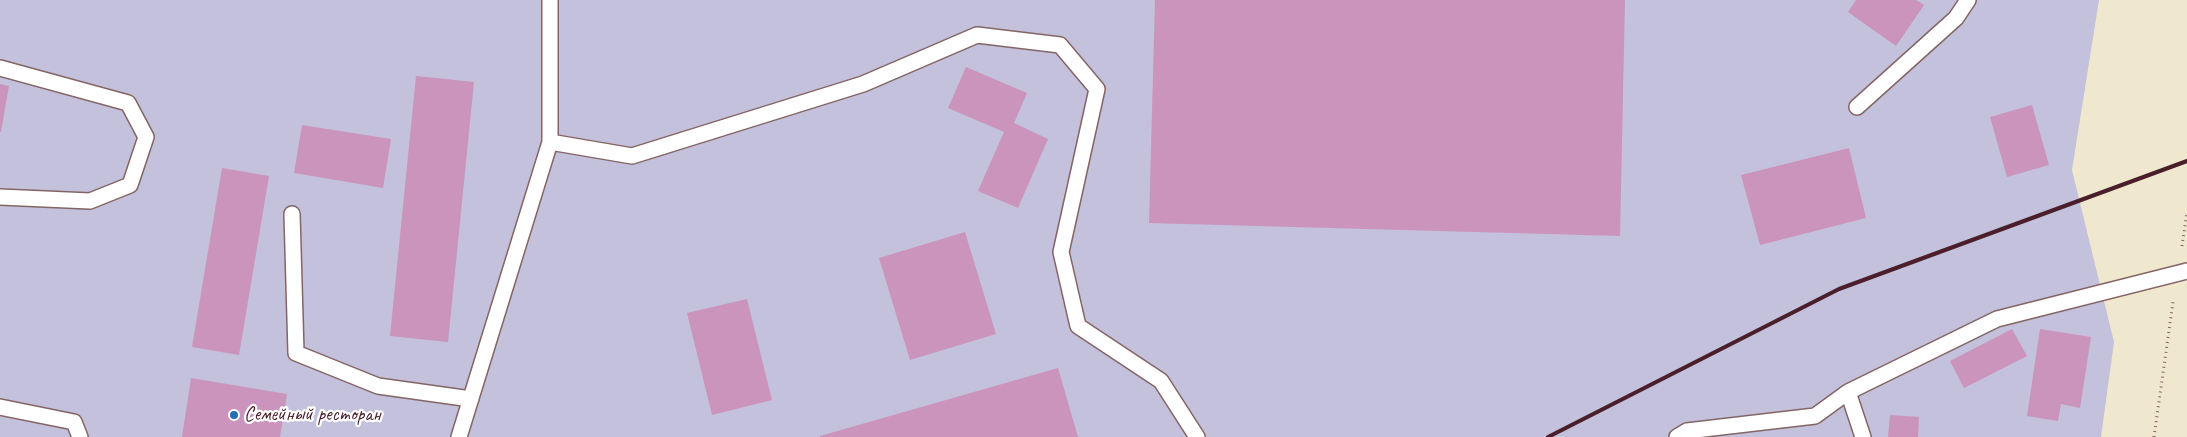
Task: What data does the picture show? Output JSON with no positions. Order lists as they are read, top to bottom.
{
  "places": ["Семейный ресторан"]
}
